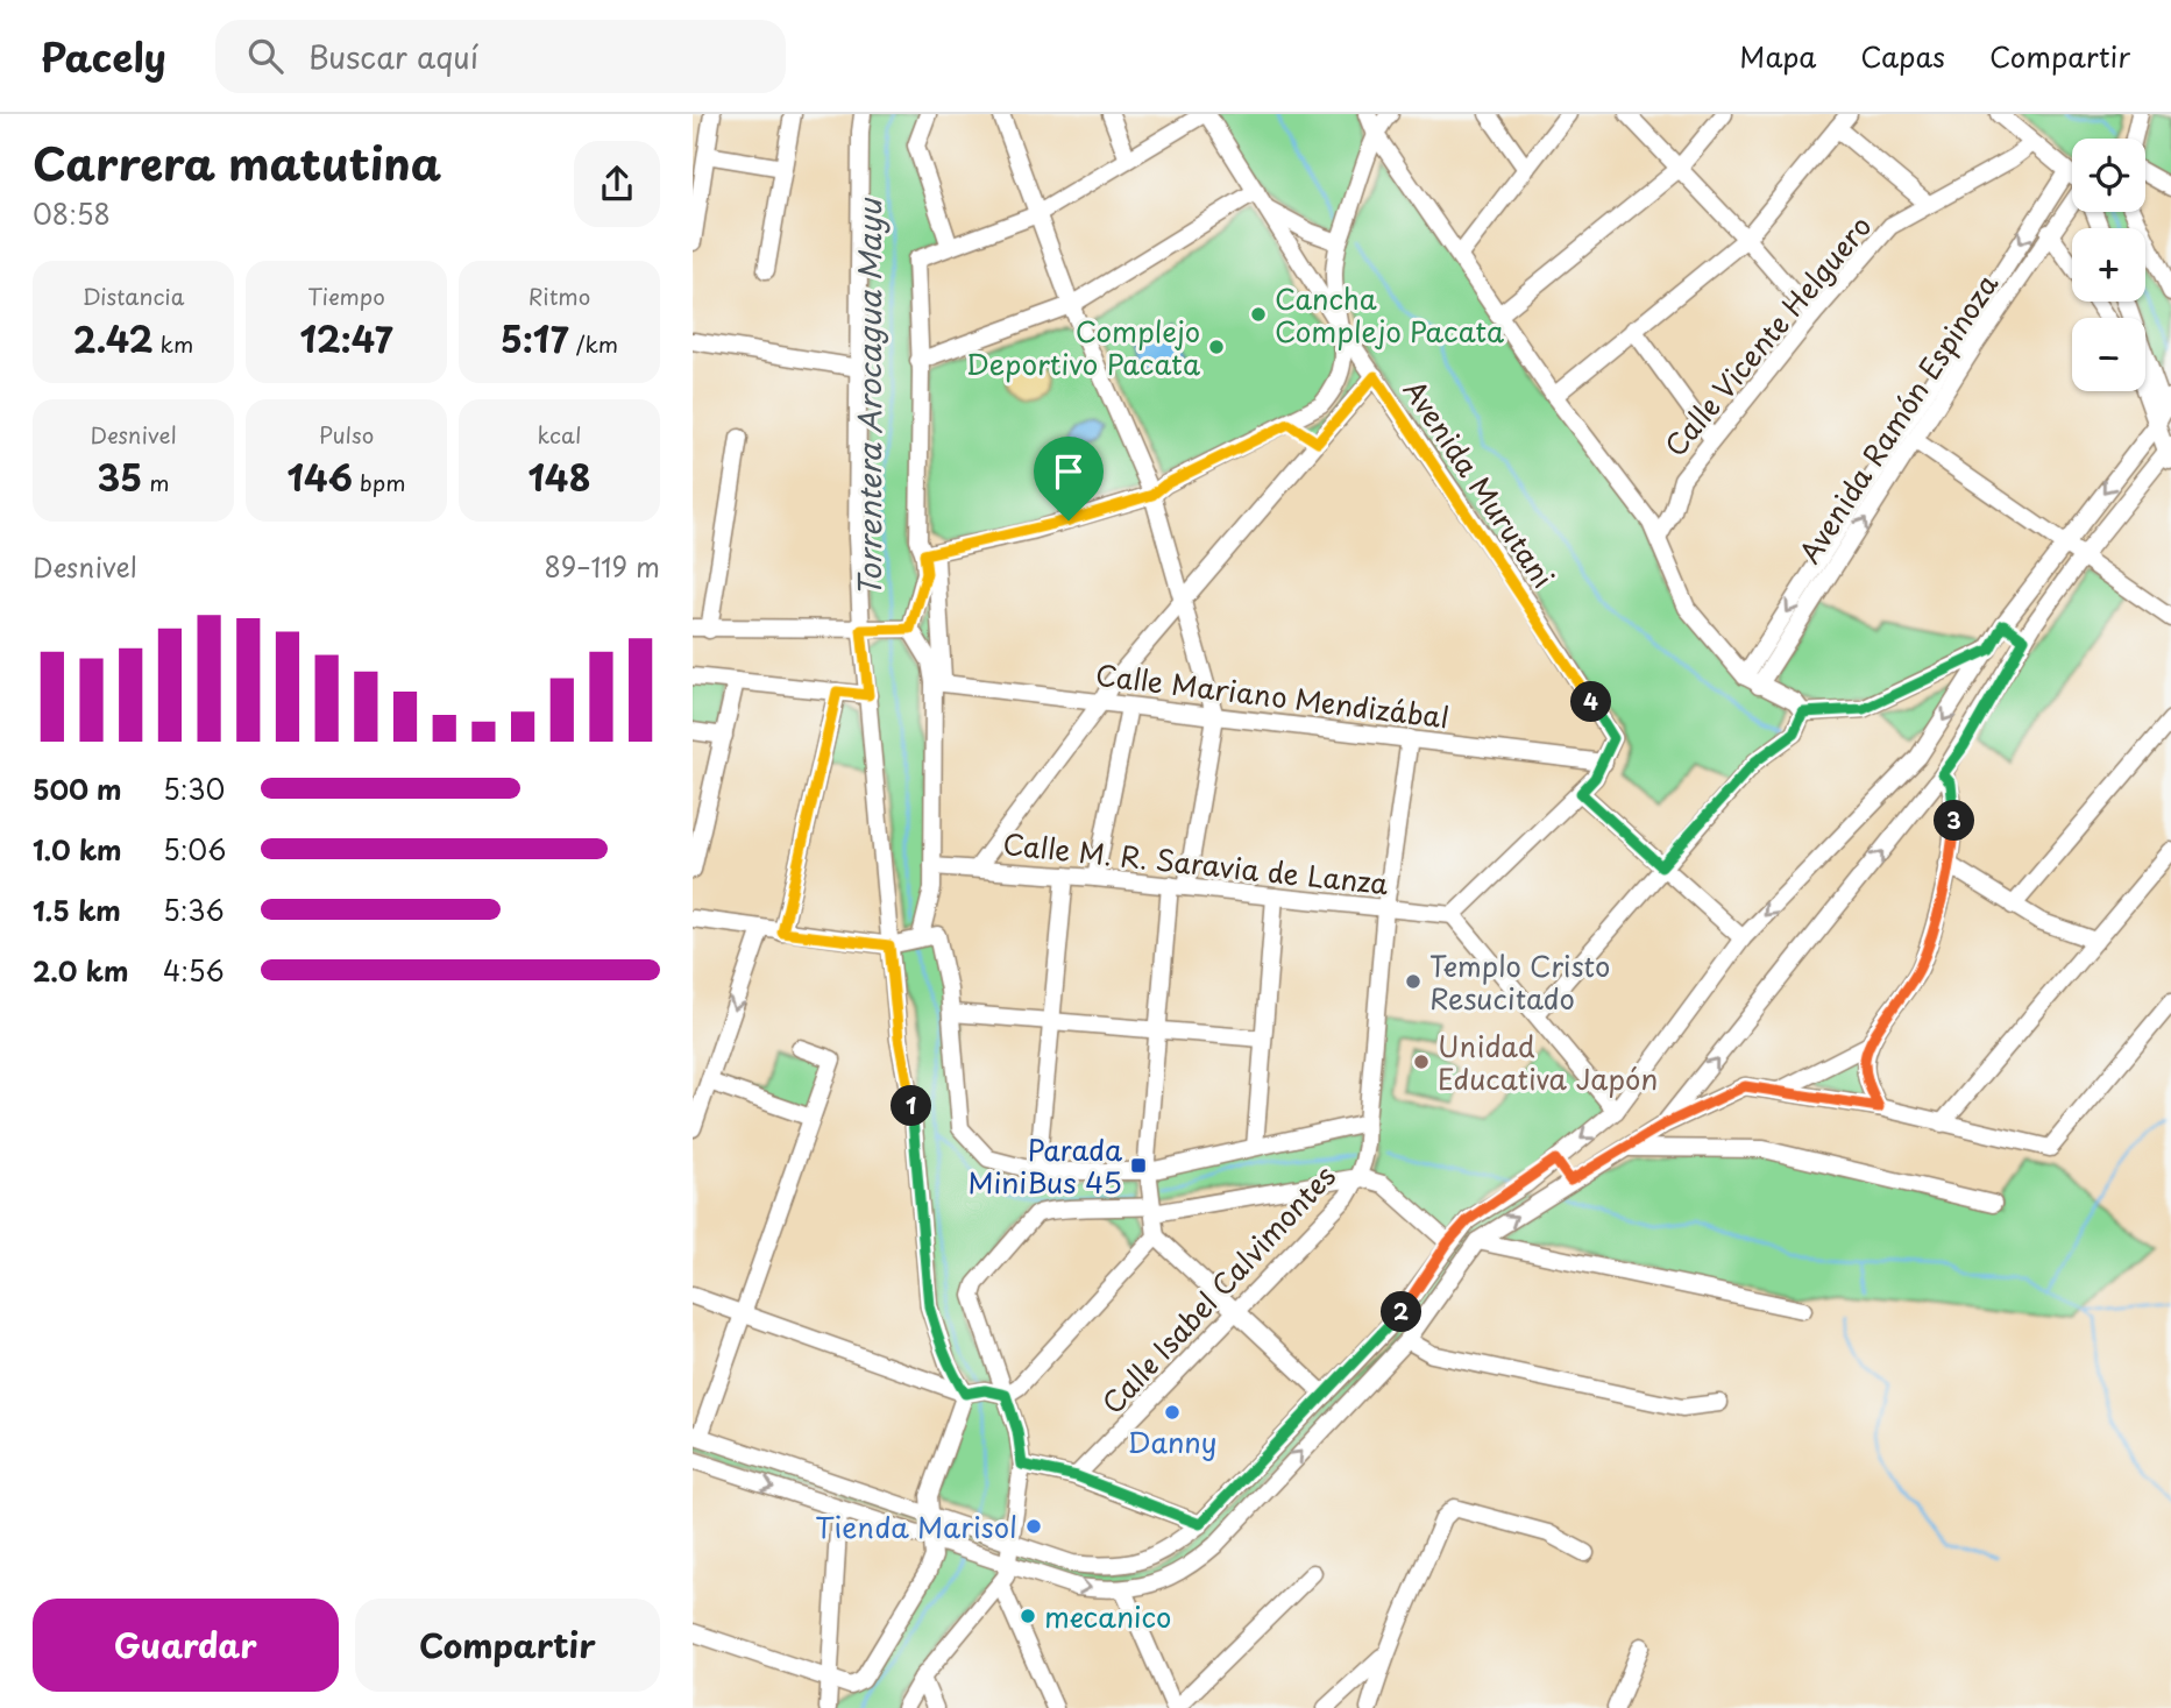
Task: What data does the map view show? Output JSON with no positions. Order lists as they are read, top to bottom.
{
  "streets": {
    "street": [
      "Calle Vicente Helguero",
      "Avenida Ramón Espinoza",
      "Avenida Murutani",
      "Calle Mariano Mendizábal",
      "Calle M. R. Saravia de Lanza",
      "Calle Isabel Calvimontes"
    ]
  },
  "crossings": [
    ["Avenida Murutani", "Calle Mariano Mendizábal"],
    ["Calle Mariano Mendizábal", "Calle Isabel Calvimontes"],
    ["Calle M. R. Saravia de Lanza", "Calle Isabel Calvimontes"]
  ],
  "water": ["Torrentera Arocagua Mayu"],
  "places": {
    "other": [
      "Cancha Complejo Pacata",
      "Complejo Deportivo Pacata",
      "Templo Cristo Resucitado",
      "Unidad Educativa Japón",
      "Danny",
      "Tienda Marisol",
      "mecanico"
    ],
    "transit": ["Parada MiniBus 45"]
  },
  "page": {
    "header": "Pacely",
    "search": "Buscar aquí",
    "nav": ["Mapa", "Capas", "Compartir"],
    "heading": ["Carrera matutina", "08:58"],
    "map_buttons": ["+", "−"],
    "stats": [
      ["Distancia", "2.42 km"],
      ["Tiempo", "12:47"],
      ["Ritmo", "5:17 /km"],
      ["Desnivel", "35 m"],
      ["Pulso", "146 bpm"],
      ["kcal", "148"]
    ],
    "chart": ["Desnivel", "89–119 m"],
    "pins": [
      "4",
      "3",
      "1",
      "2"
    ],
    "list": [
      {
        "name": "500 m",
        "note": "5:30"
      },
      {
        "name": "1.0 km",
        "note": "5:06"
      },
      {
        "name": "1.5 km",
        "note": "5:36"
      },
      {
        "name": "2.0 km",
        "note": "4:56"
      }
    ],
    "buttons": ["Guardar", "Compartir"]
  }
}
